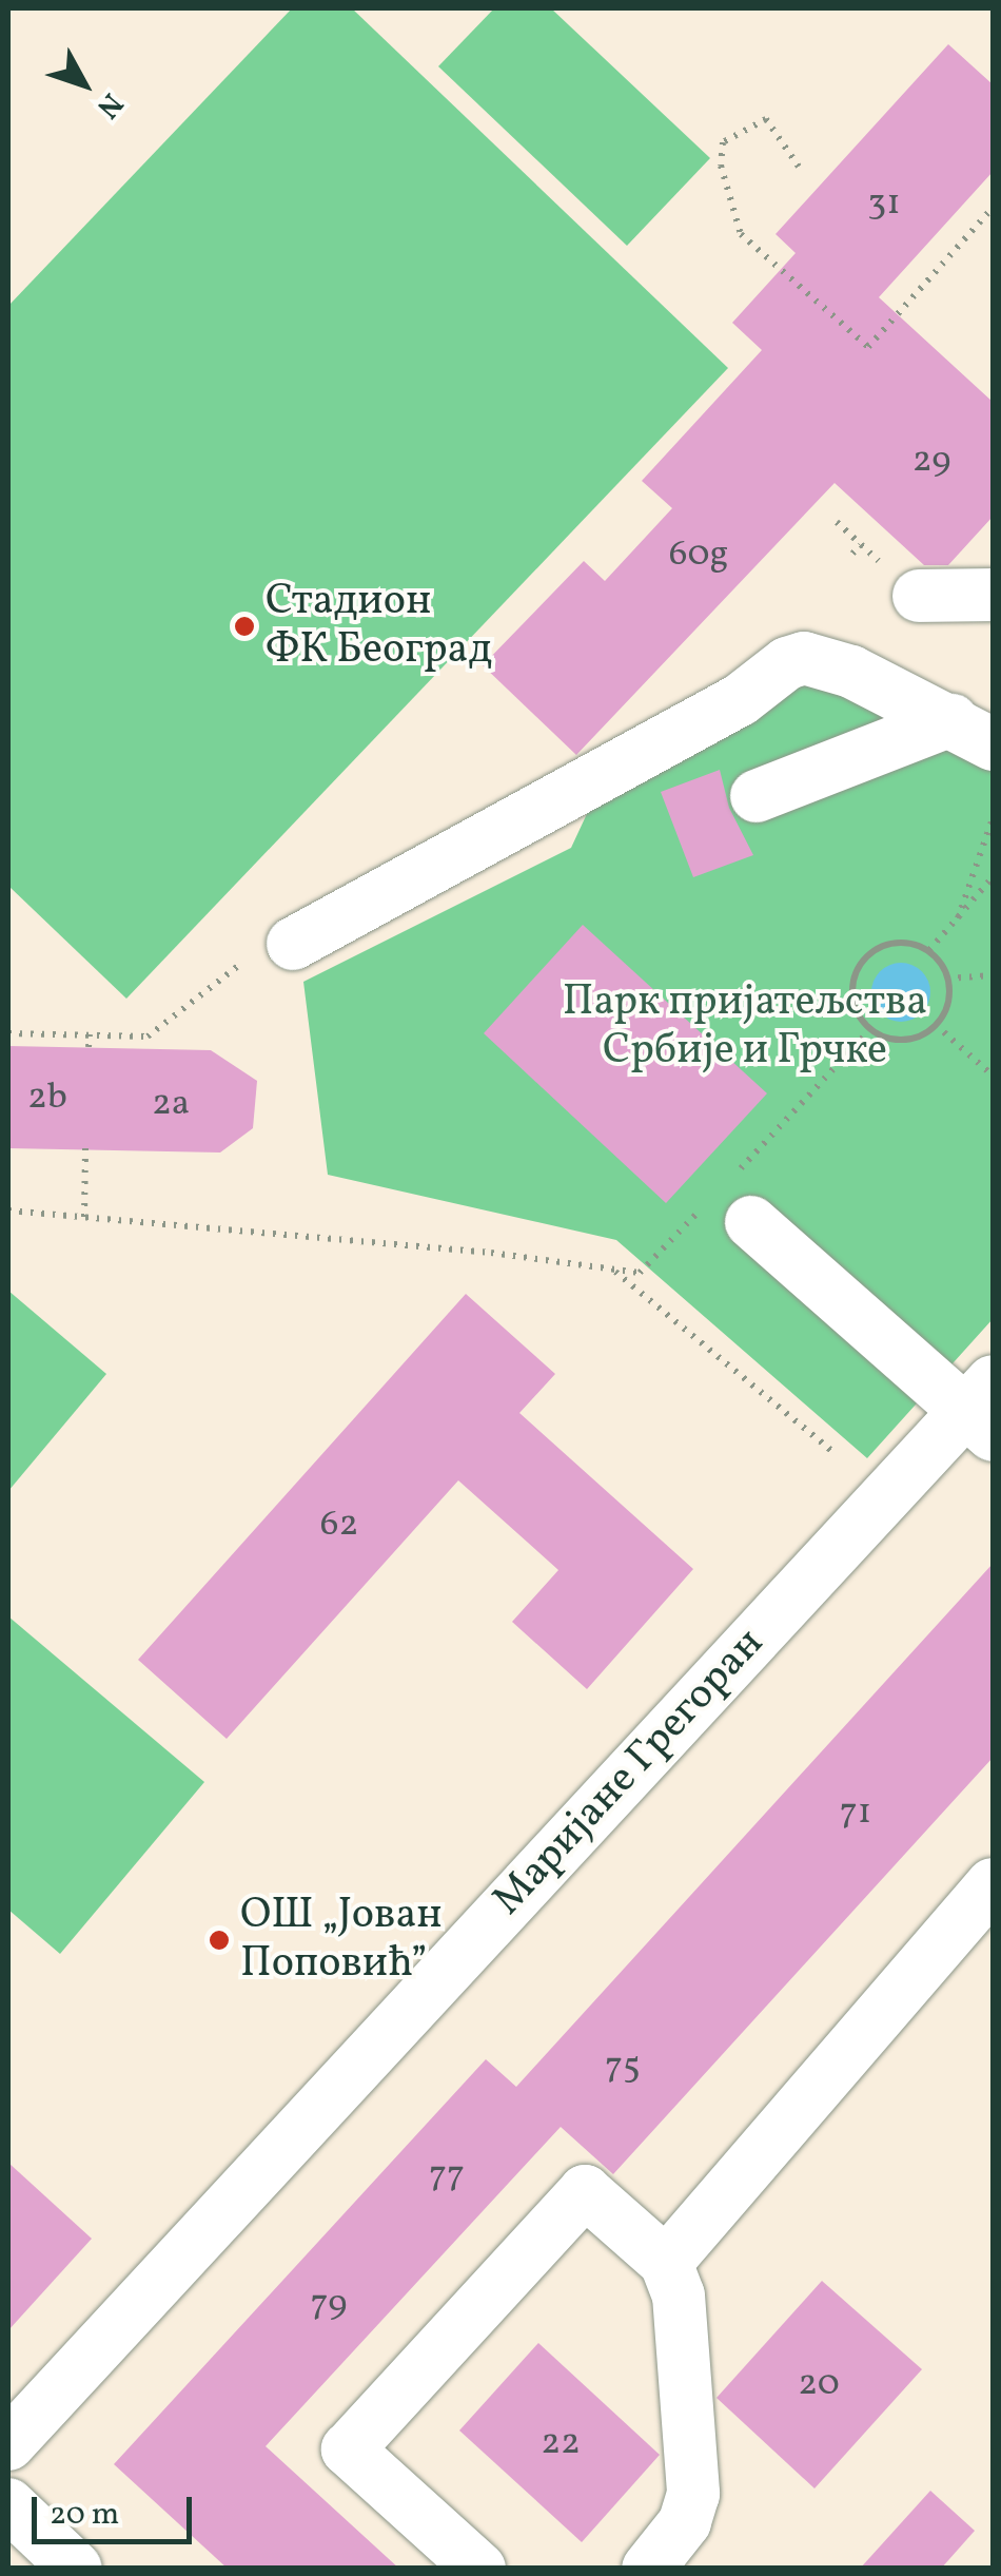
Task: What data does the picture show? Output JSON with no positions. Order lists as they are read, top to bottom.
{
  "streets": {
    "street": ["Маријане Грегоран"]
  },
  "parks": ["Парк пријатељства Србије и Грчке"],
  "places": ["Стадион ФК Београд", "ОШ „Јован Поповић”"],
  "house_numbers": [
    "31",
    "29",
    "60g",
    "2b",
    "2a",
    "62",
    "71",
    "75",
    "77",
    "79",
    "20",
    "22"
  ],
  "scale_bar": "20 m",
  "north": "bottom right"
}
